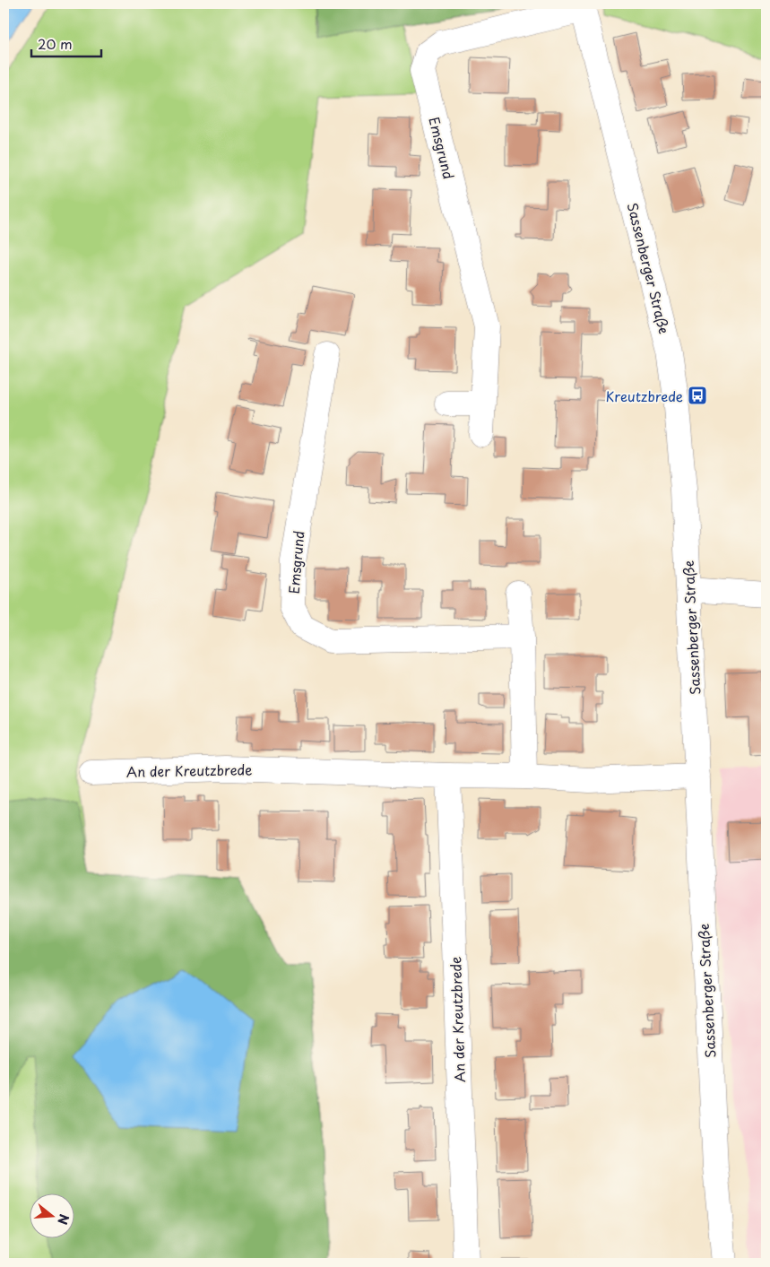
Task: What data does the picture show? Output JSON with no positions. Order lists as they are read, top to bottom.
{
  "streets": {
    "street": ["Emsgrund", "Sassenberger Straße", "An der Kreutzbrede"]
  },
  "crossings": [
    ["Emsgrund", "Sassenberger Straße"],
    ["Sassenberger Straße", "An der Kreutzbrede"]
  ],
  "places": {
    "bus stop": ["Kreutzbrede"]
  },
  "scale_bar": "20 m",
  "north": "right"
}
